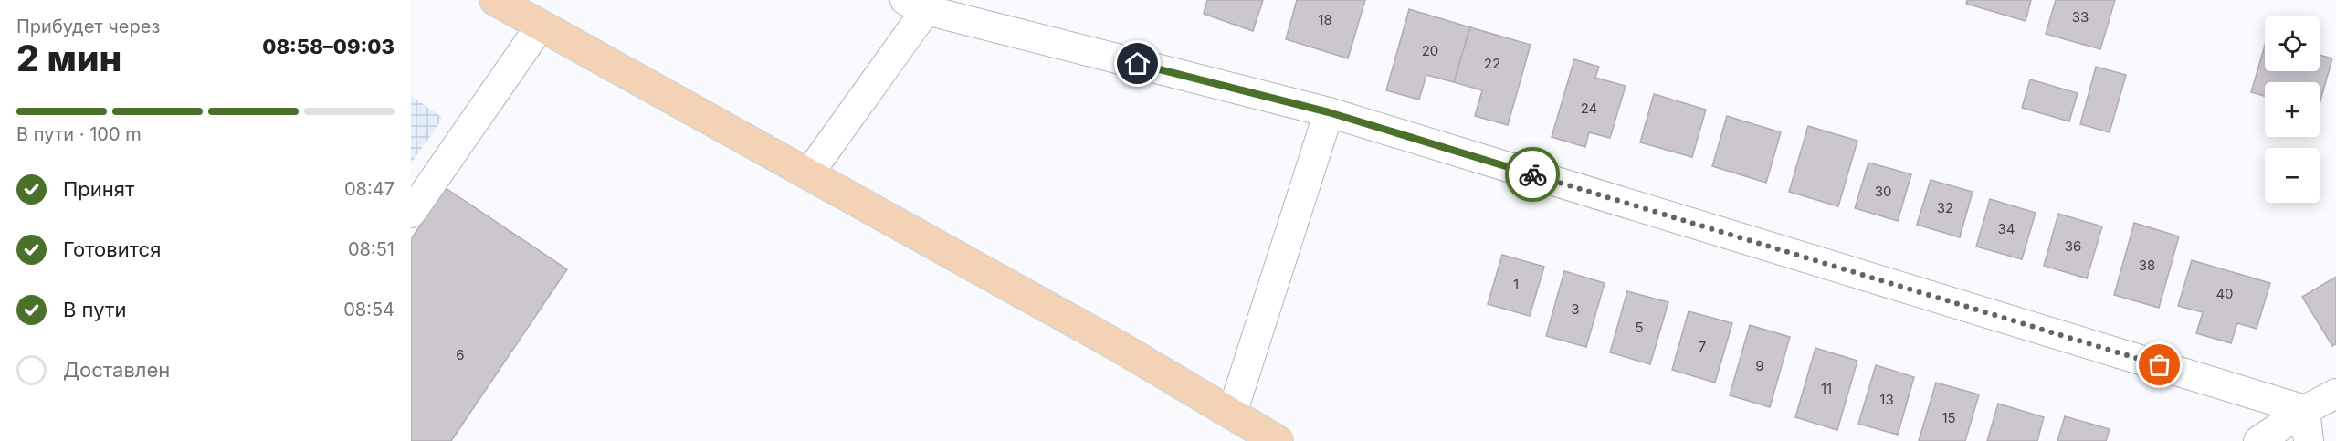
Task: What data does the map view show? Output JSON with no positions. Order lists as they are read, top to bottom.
{
  "house_numbers": [
    "33",
    "18",
    "20",
    "22",
    "24",
    "30",
    "32",
    "34",
    "36",
    "38",
    "1",
    "40",
    "3",
    "5",
    "7",
    "6",
    "9",
    "11",
    "13",
    "15"
  ],
  "page": {
    "heading": ["2 мин", "Прибудет через", "08:58–09:03"],
    "map_buttons": ["+", "−"],
    "bar": "В пути · 100 m",
    "list": [
      ["Принят", "08:47"],
      ["Готовится", "08:51"],
      ["В пути", "08:54"],
      "Доставлен"
    ]
  }
}
